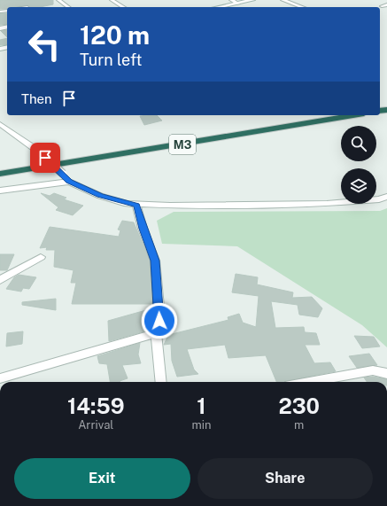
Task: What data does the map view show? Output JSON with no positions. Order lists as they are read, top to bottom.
{
  "streets": {
    "highway": ["M3"]
  },
  "page": {
    "turn": ["120 m", "Turn left"],
    "then": "Then",
    "eta": [
      "14:59",
      "Arrival",
      "1",
      "min",
      "230",
      "m"
    ],
    "buttons": ["Exit", "Share"]
  }
}
